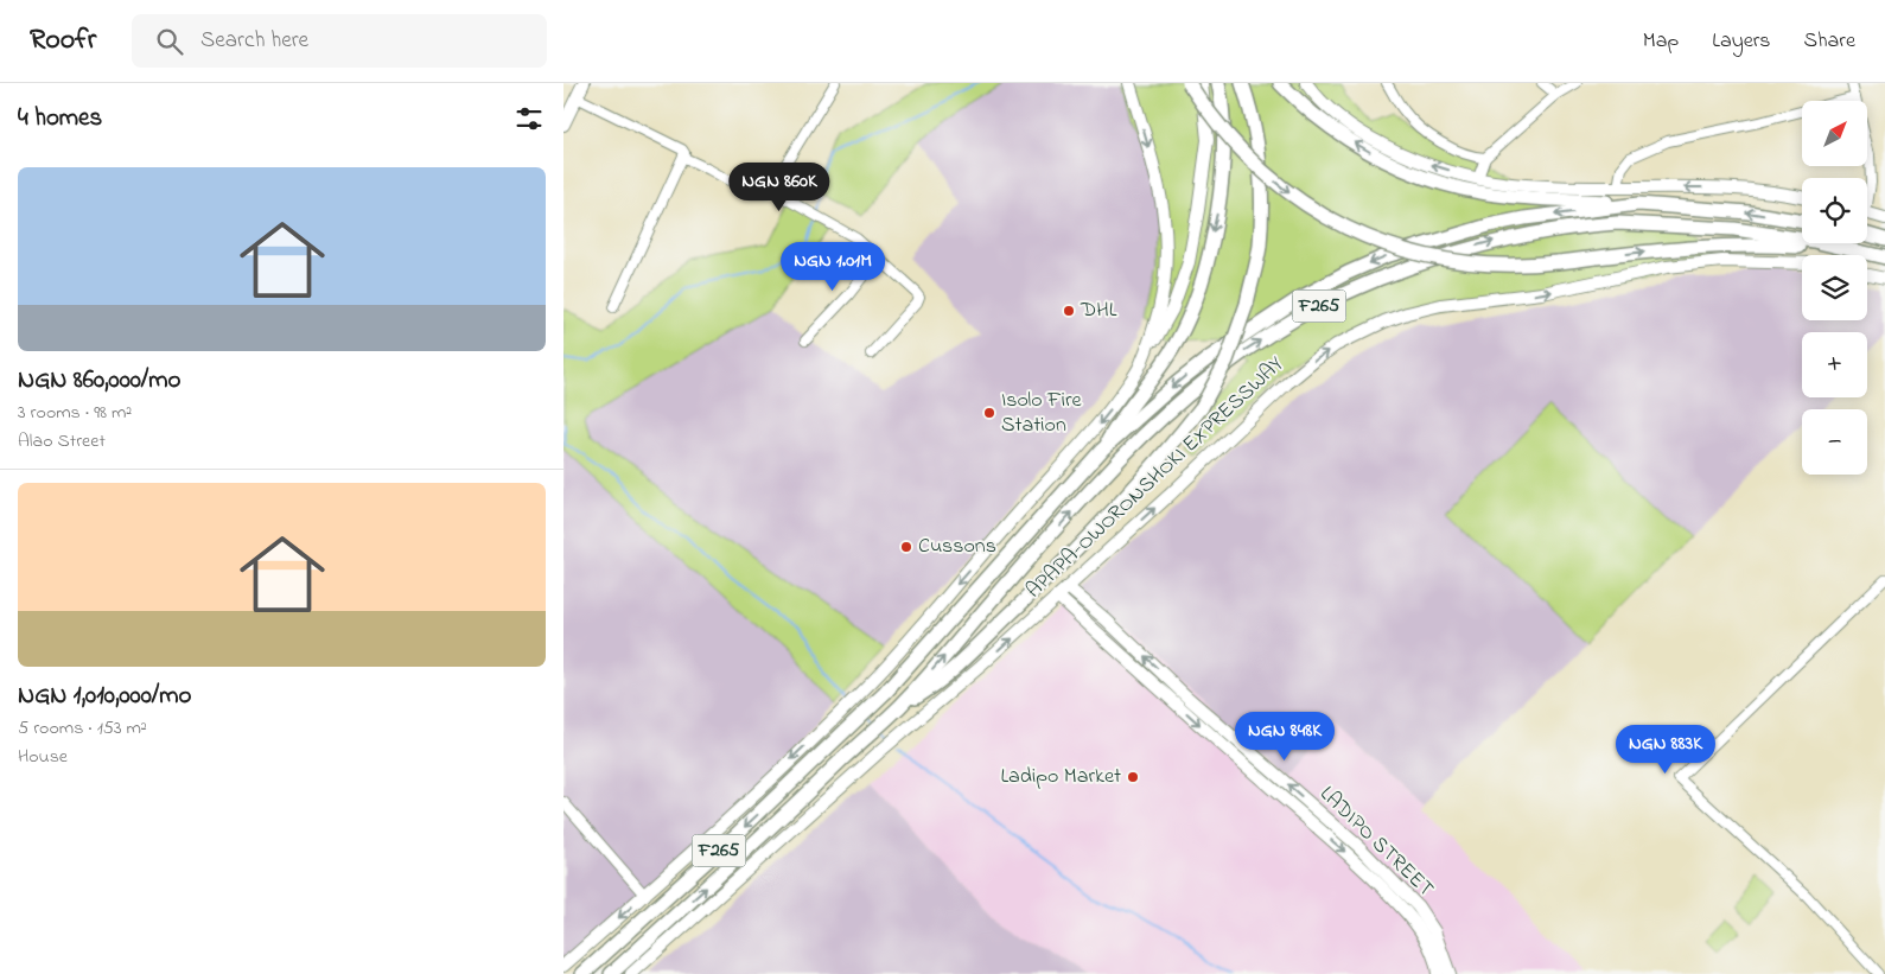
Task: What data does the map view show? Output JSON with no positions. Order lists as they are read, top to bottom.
{
  "streets": {
    "highway": ["F265", "APAPA-OWORONSHOKI EXPRESSWAY"],
    "main road": ["LADIPO STREET"]
  },
  "crossings": [
    ["APAPA-OWORONSHOKI EXPRESSWAY", "LADIPO STREET"]
  ],
  "places": [
    "DHL",
    "Isolo Fire Station",
    "Cussons",
    "Ladipo Market"
  ],
  "north": "top right",
  "page": {
    "header": "Roofr",
    "search": "Search here",
    "nav": ["Map", "Layers", "Share"],
    "heading": "4 homes",
    "map_buttons": ["+", "−"],
    "list": [
      {
        "name": "NGN 860,000/mo",
        "note": "3 rooms · 98 m² · Alao Street"
      },
      {
        "name": "NGN 1,010,000/mo",
        "note": "5 rooms · 153 m² · House"
      }
    ],
    "price": [
      "NGN 860K",
      "NGN 1.01M",
      "NGN 848K",
      "NGN 883K"
    ]
  }
}
